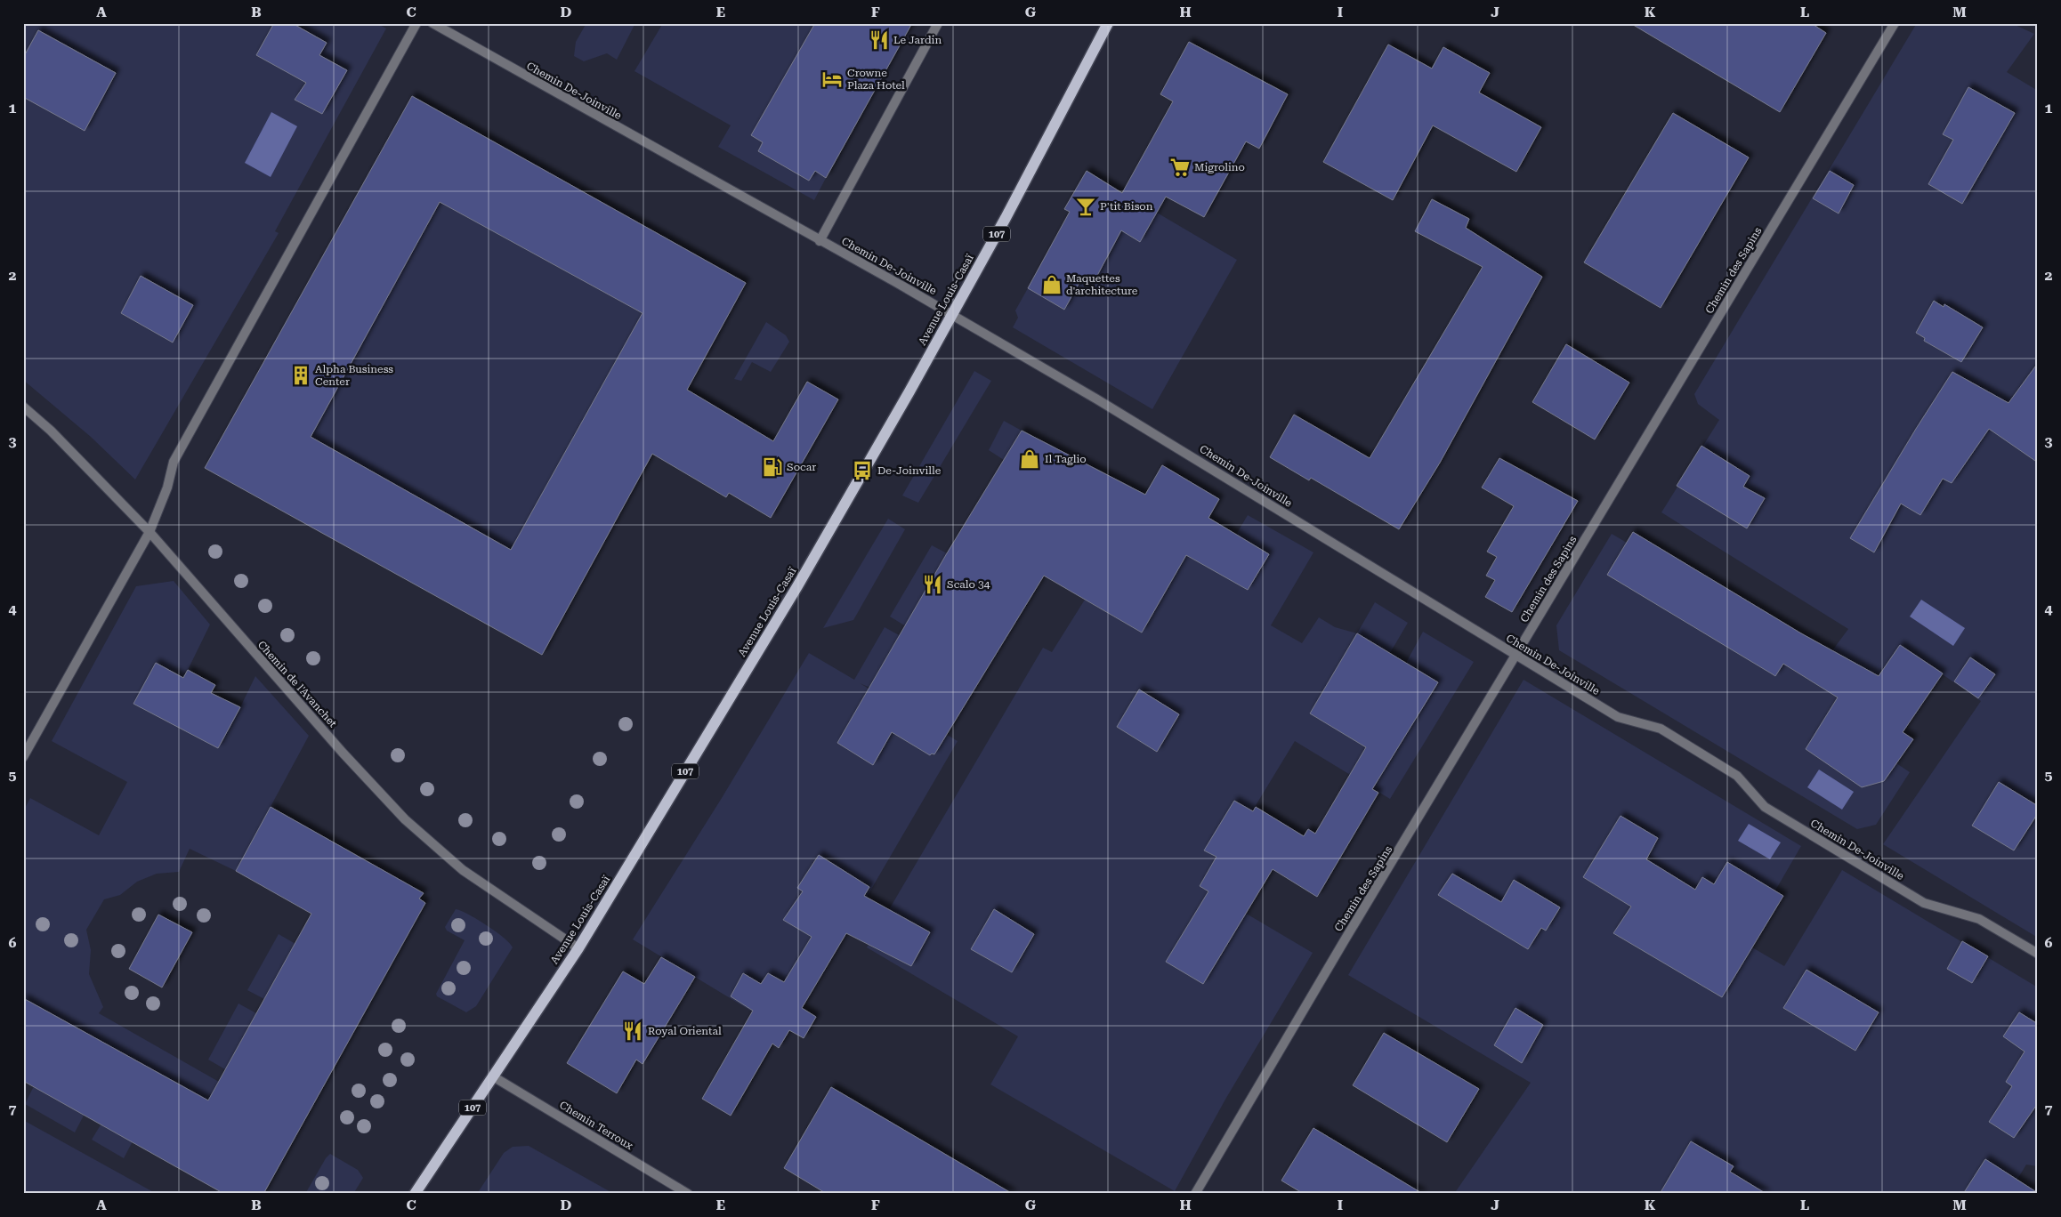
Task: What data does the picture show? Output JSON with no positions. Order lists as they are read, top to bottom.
{
  "streets": {
    "main road": ["107", "Avenue Louis-Casaï"],
    "street": [
      "Chemin De-Joinville",
      "Chemin des Sapins",
      "Chemin de l'Avanchet",
      "Chemin Terroux"
    ]
  },
  "crossings": [
    ["Chemin De-Joinville", "Chemin des Sapins"],
    ["Chemin De-Joinville", "Avenue Louis-Casaï"],
    ["Avenue Louis-Casaï", "Chemin de l'Avanchet"],
    ["Avenue Louis-Casaï", "Chemin Terroux"]
  ],
  "places": {
    "restaurant": ["Le Jardin", "Scalo 34", "Royal Oriental"],
    "hotel": ["Crowne Plaza Hotel"],
    "supermarket": ["Migrolino"],
    "bar": ["P'tit Bison"],
    "shop": ["Maquettes d'architecture", "Il Taglio"],
    "building": ["Alpha Business Center"],
    "fuel station": ["Socar"],
    "bus stop": ["De-Joinville"]
  },
  "grid": {
    "columns": [
      "A",
      "B",
      "C",
      "D",
      "E",
      "F",
      "G",
      "H",
      "I",
      "J",
      "K",
      "L",
      "M"
    ],
    "rows": [
      "1",
      "2",
      "3",
      "4",
      "5",
      "6",
      "7"
    ]
  }
}
